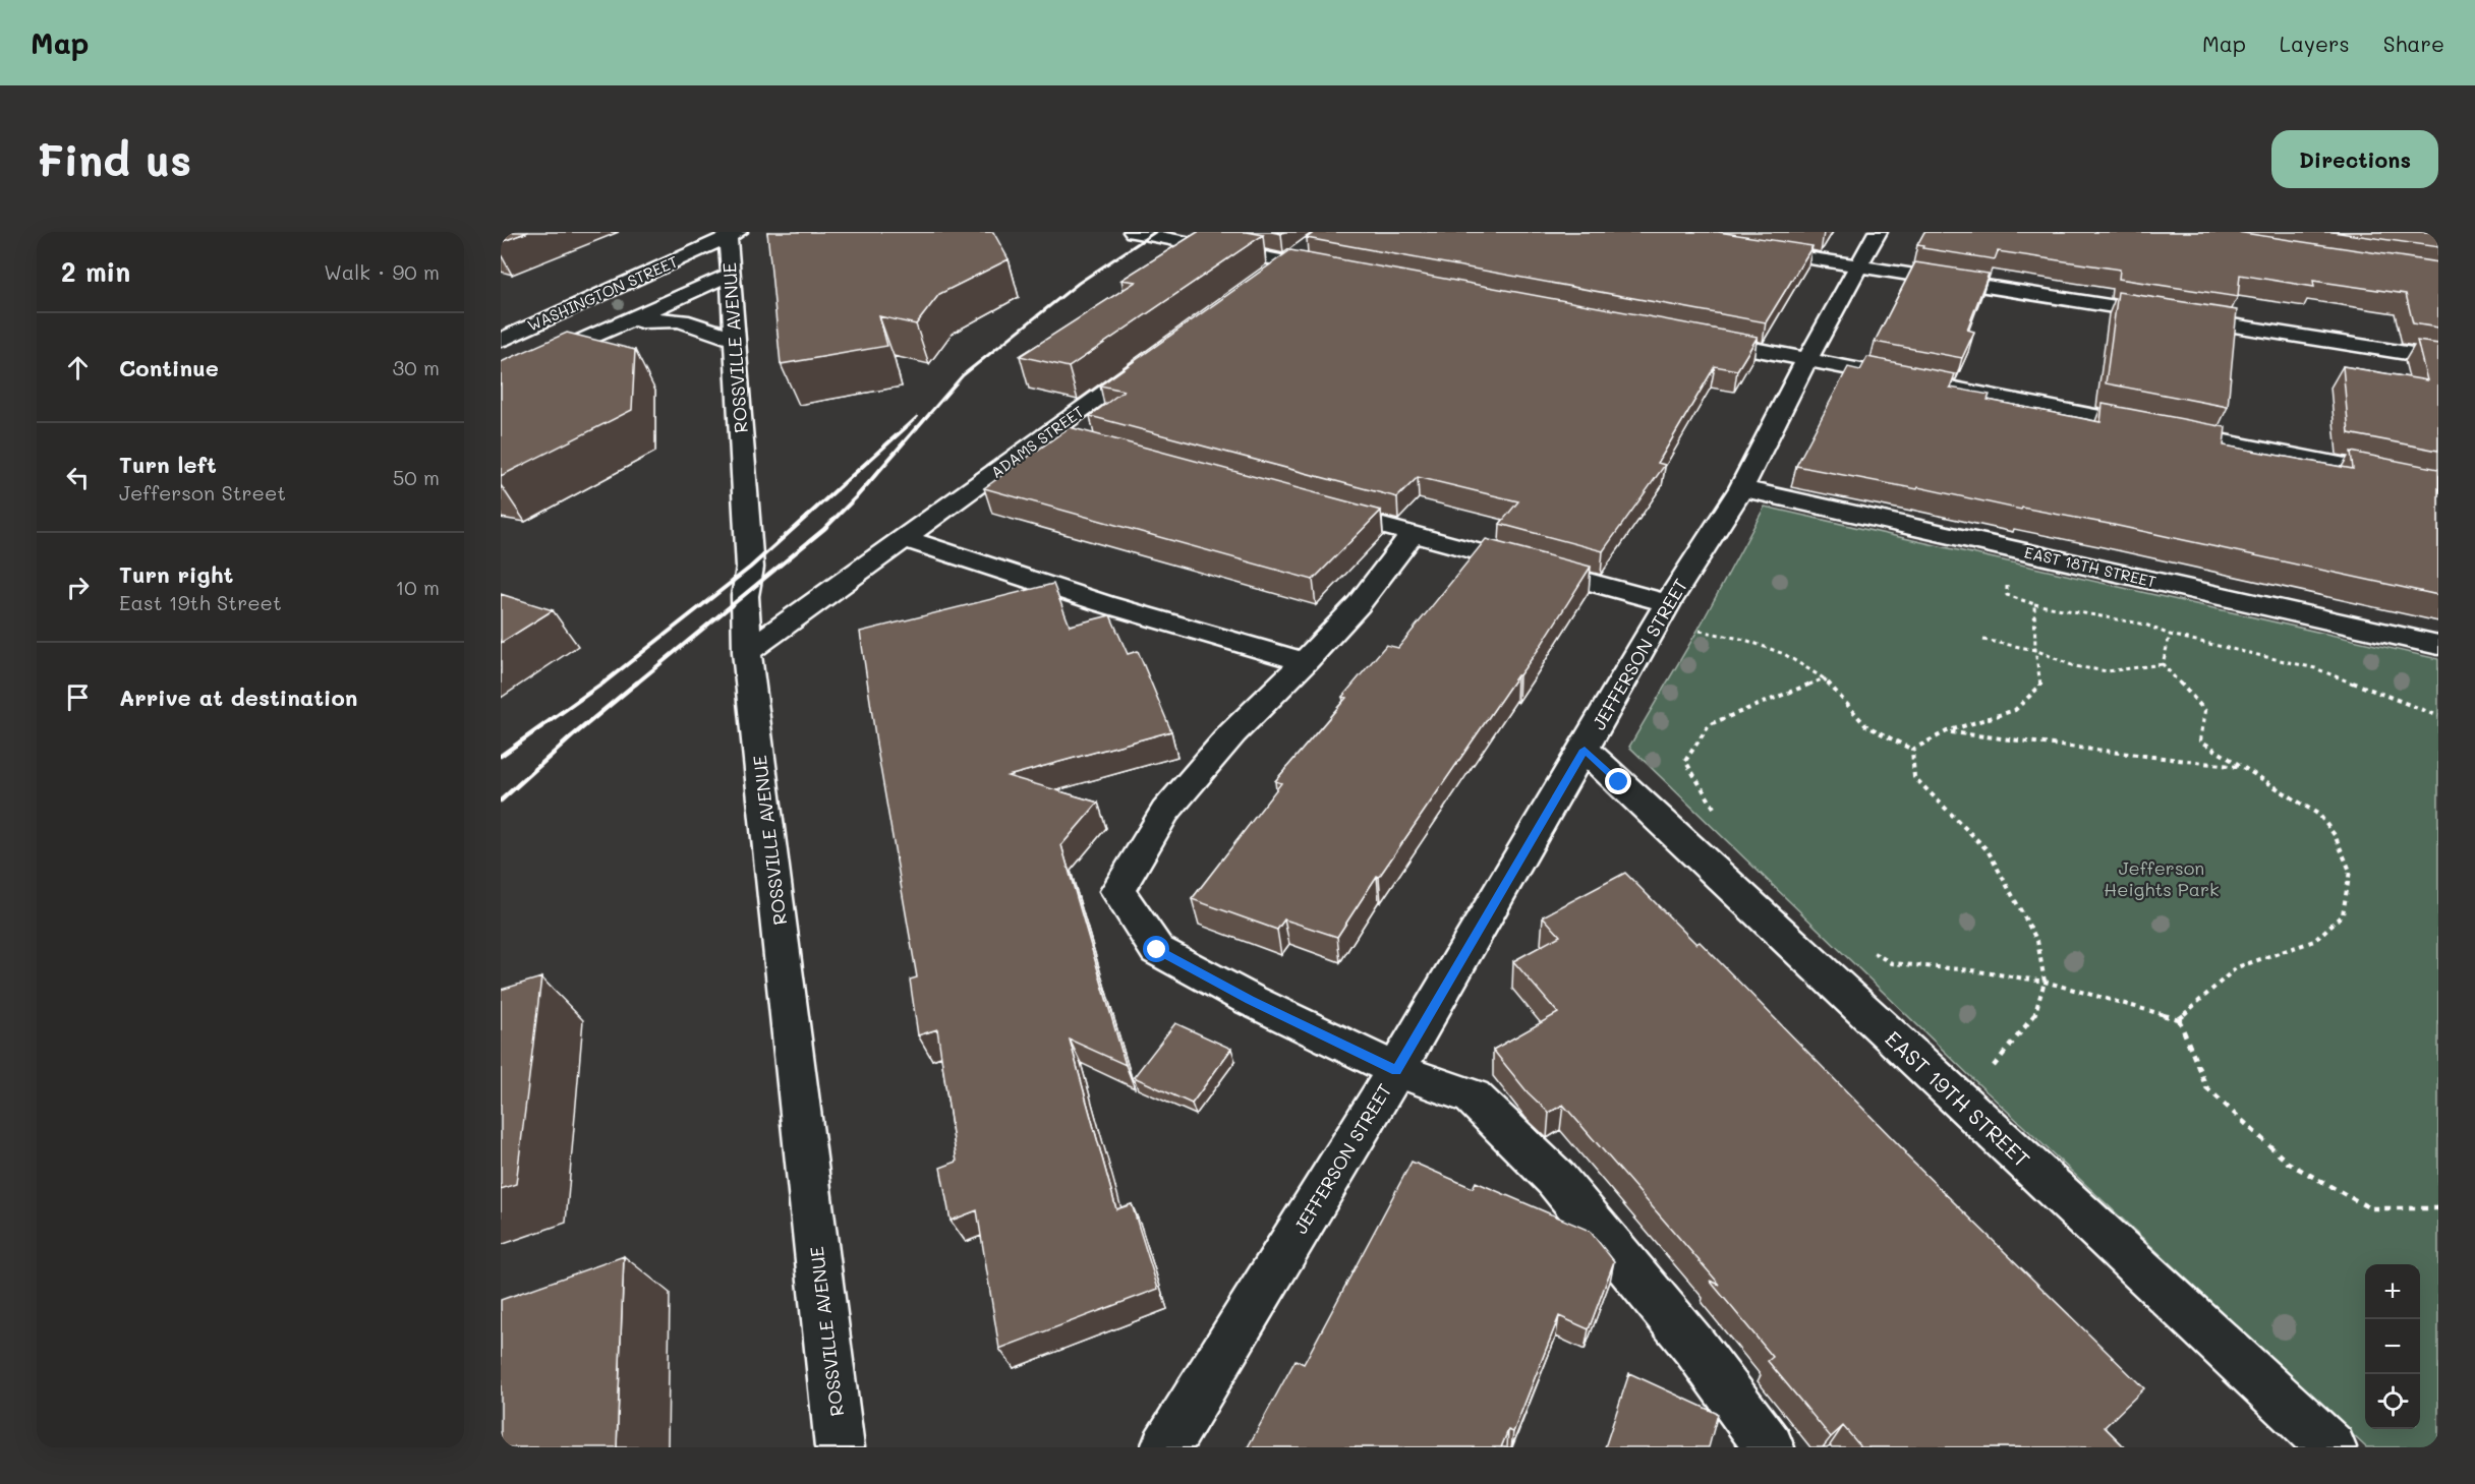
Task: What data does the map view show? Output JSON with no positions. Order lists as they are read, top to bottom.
{
  "streets": {
    "street": [
      "WASHINGTON STREET",
      "ROSSVILLE AVENUE",
      "ADAMS STREET",
      "EAST 18TH STREET",
      "JEFFERSON STREET",
      "EAST 19TH STREET"
    ]
  },
  "crossings": [
    ["WASHINGTON STREET", "ROSSVILLE AVENUE"],
    ["ROSSVILLE AVENUE", "ADAMS STREET"],
    ["EAST 18TH STREET", "JEFFERSON STREET"],
    ["JEFFERSON STREET", "EAST 19TH STREET"]
  ],
  "parks": ["Jefferson Heights Park"],
  "page": {
    "header": "Map",
    "nav": ["Map", "Layers", "Share"],
    "buttons": "Directions",
    "title": "Find us",
    "heading": ["2 min", "Walk · 90 m"],
    "list": [
      ["Continue", "30 m"],
      ["Turn left", "Jefferson Street", "50 m"],
      ["Turn right", "East 19th Street", "10 m"],
      "Arrive at destination"
    ],
    "map_buttons": ["+", "−"]
  }
}
